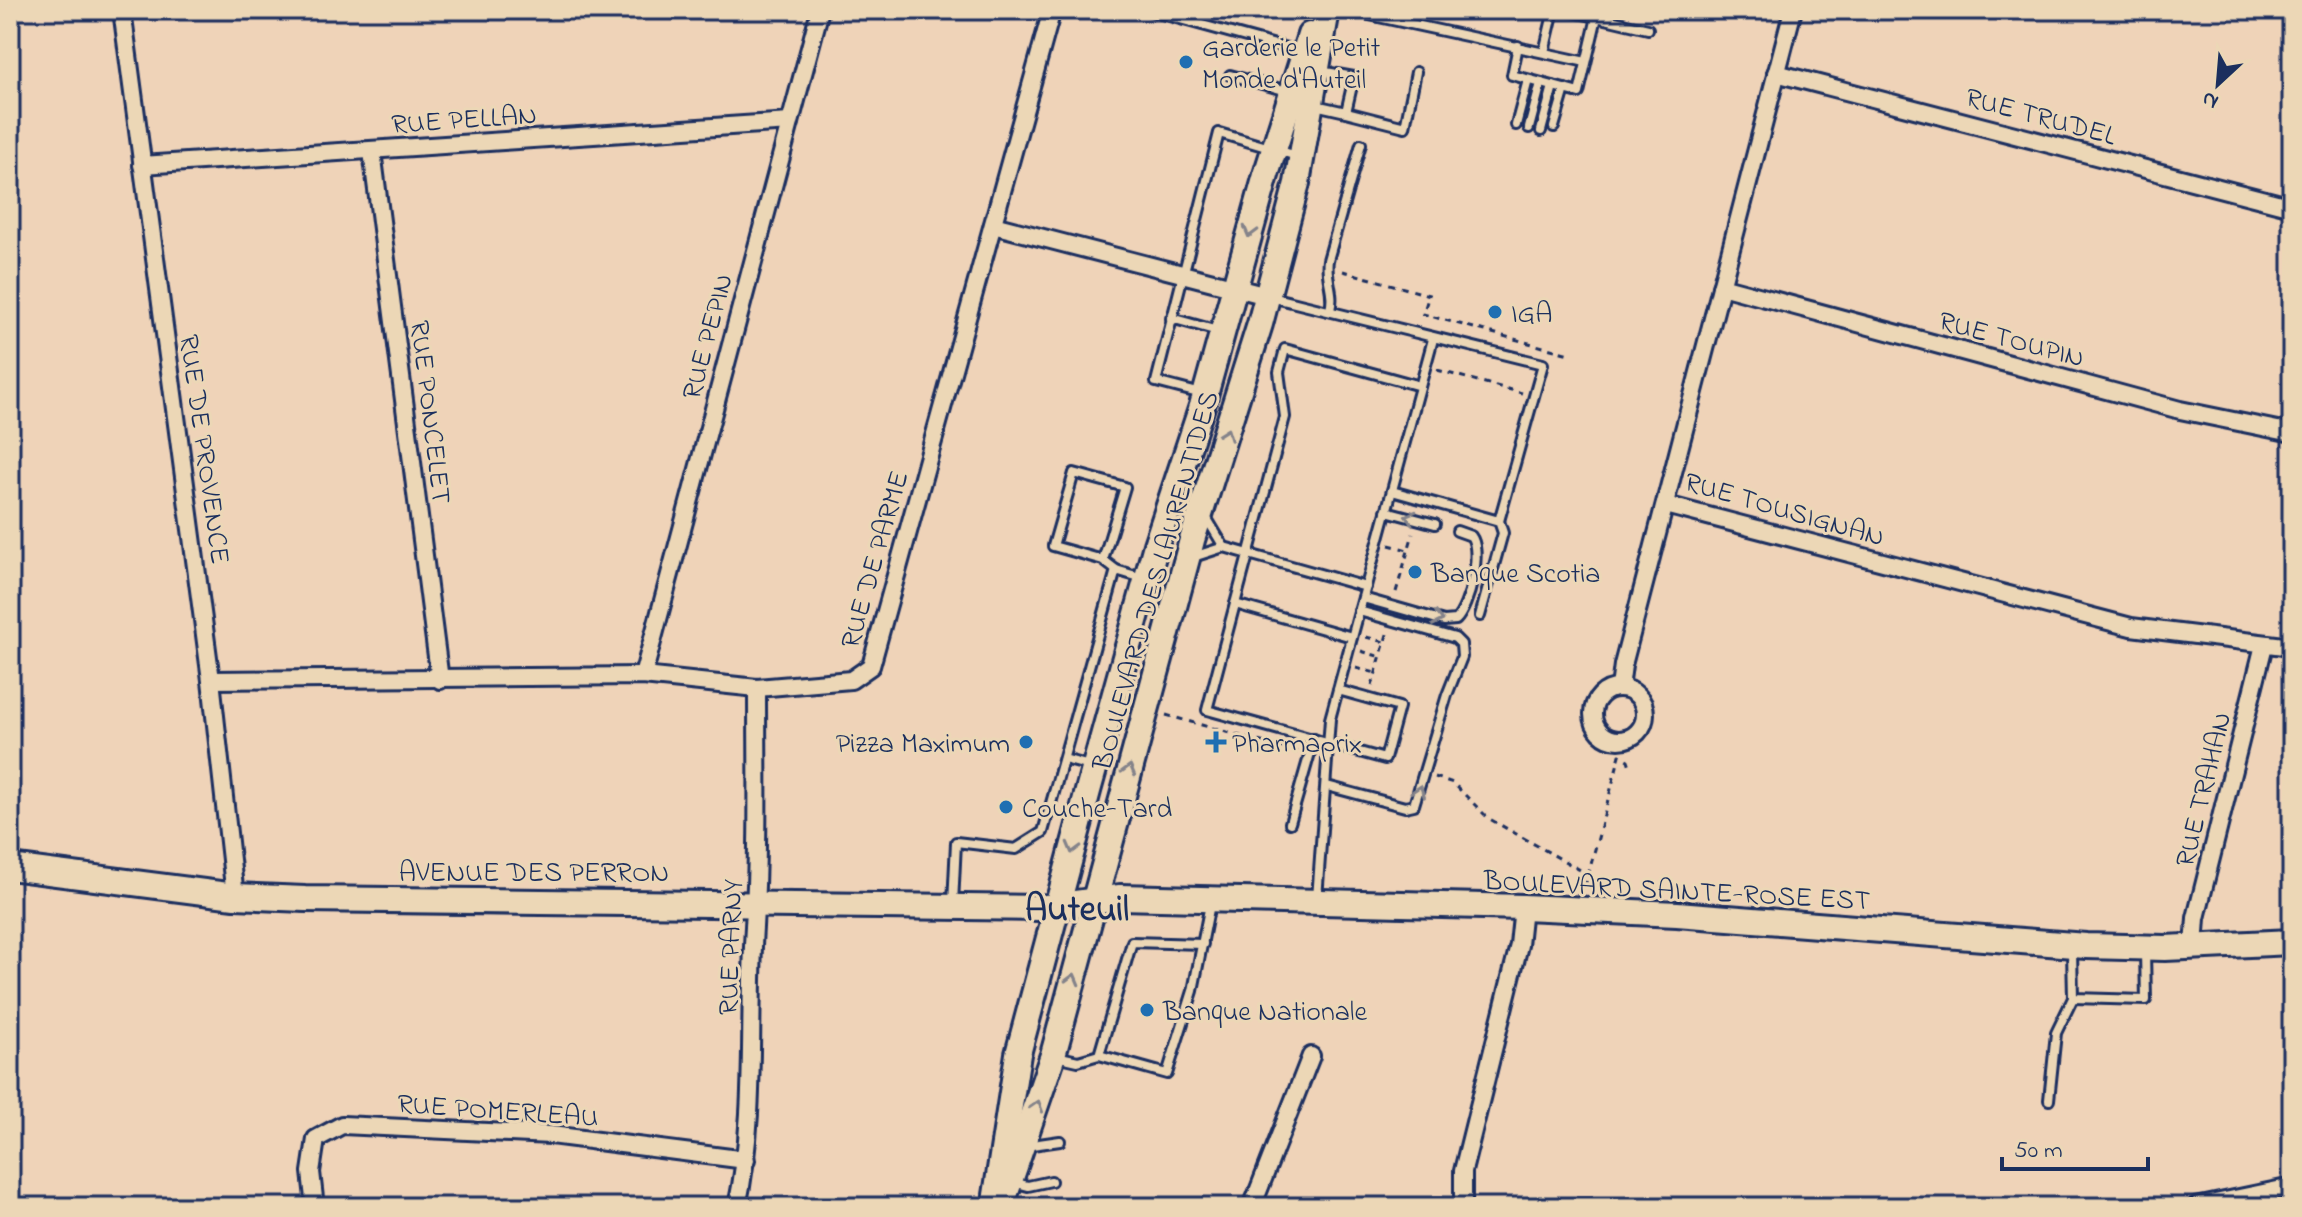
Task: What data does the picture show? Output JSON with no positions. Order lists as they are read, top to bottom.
{
  "streets": {
    "main road": ["BOULEVARD DES LAURENTIDES", "AVENUE DES PERRON", "BOULEVARD SAINTE-ROSE EST"],
    "street": [
      "RUE TRUDEL",
      "RUE PELLAN",
      "RUE PEPIN",
      "RUE TOUPIN",
      "RUE PONCELET",
      "RUE DE PROVENCE",
      "RUE TOUSIGNAN",
      "RUE DE PARME",
      "RUE TRAHAN",
      "RUE PARNY",
      "RUE POMERLEAU"
    ]
  },
  "crossings": [
    ["RUE TRUDEL", "RUE TOUSIGNAN"],
    ["RUE PELLAN", "RUE PEPIN"],
    ["RUE PELLAN", "RUE PONCELET"],
    ["RUE PELLAN", "RUE DE PROVENCE"],
    ["RUE PEPIN", "RUE DE PARME"],
    ["RUE TOUPIN", "RUE TOUSIGNAN"],
    ["RUE PONCELET", "RUE DE PARME"],
    ["RUE DE PROVENCE", "RUE DE PARME"],
    ["RUE DE PROVENCE", "AVENUE DES PERRON"],
    ["RUE TOUSIGNAN", "RUE TRAHAN"],
    ["RUE DE PARME", "RUE PARNY"],
    ["BOULEVARD DES LAURENTIDES", "AVENUE DES PERRON"],
    ["BOULEVARD DES LAURENTIDES", "BOULEVARD SAINTE-ROSE EST"],
    ["RUE TRAHAN", "BOULEVARD SAINTE-ROSE EST"],
    ["AVENUE DES PERRON", "BOULEVARD SAINTE-ROSE EST"],
    ["AVENUE DES PERRON", "RUE PARNY"],
    ["RUE PARNY", "RUE POMERLEAU"]
  ],
  "districts": ["Auteuil"],
  "places": {
    "other": [
      "Garderie le Petit Monde d'Auteil",
      "IGA",
      "Banque Scotia",
      "Pizza Maximum",
      "Couche-Tard",
      "Banque Nationale"
    ],
    "health": ["Pharmaprix"]
  },
  "scale_bar": "50 m",
  "north": "bottom left"
}
